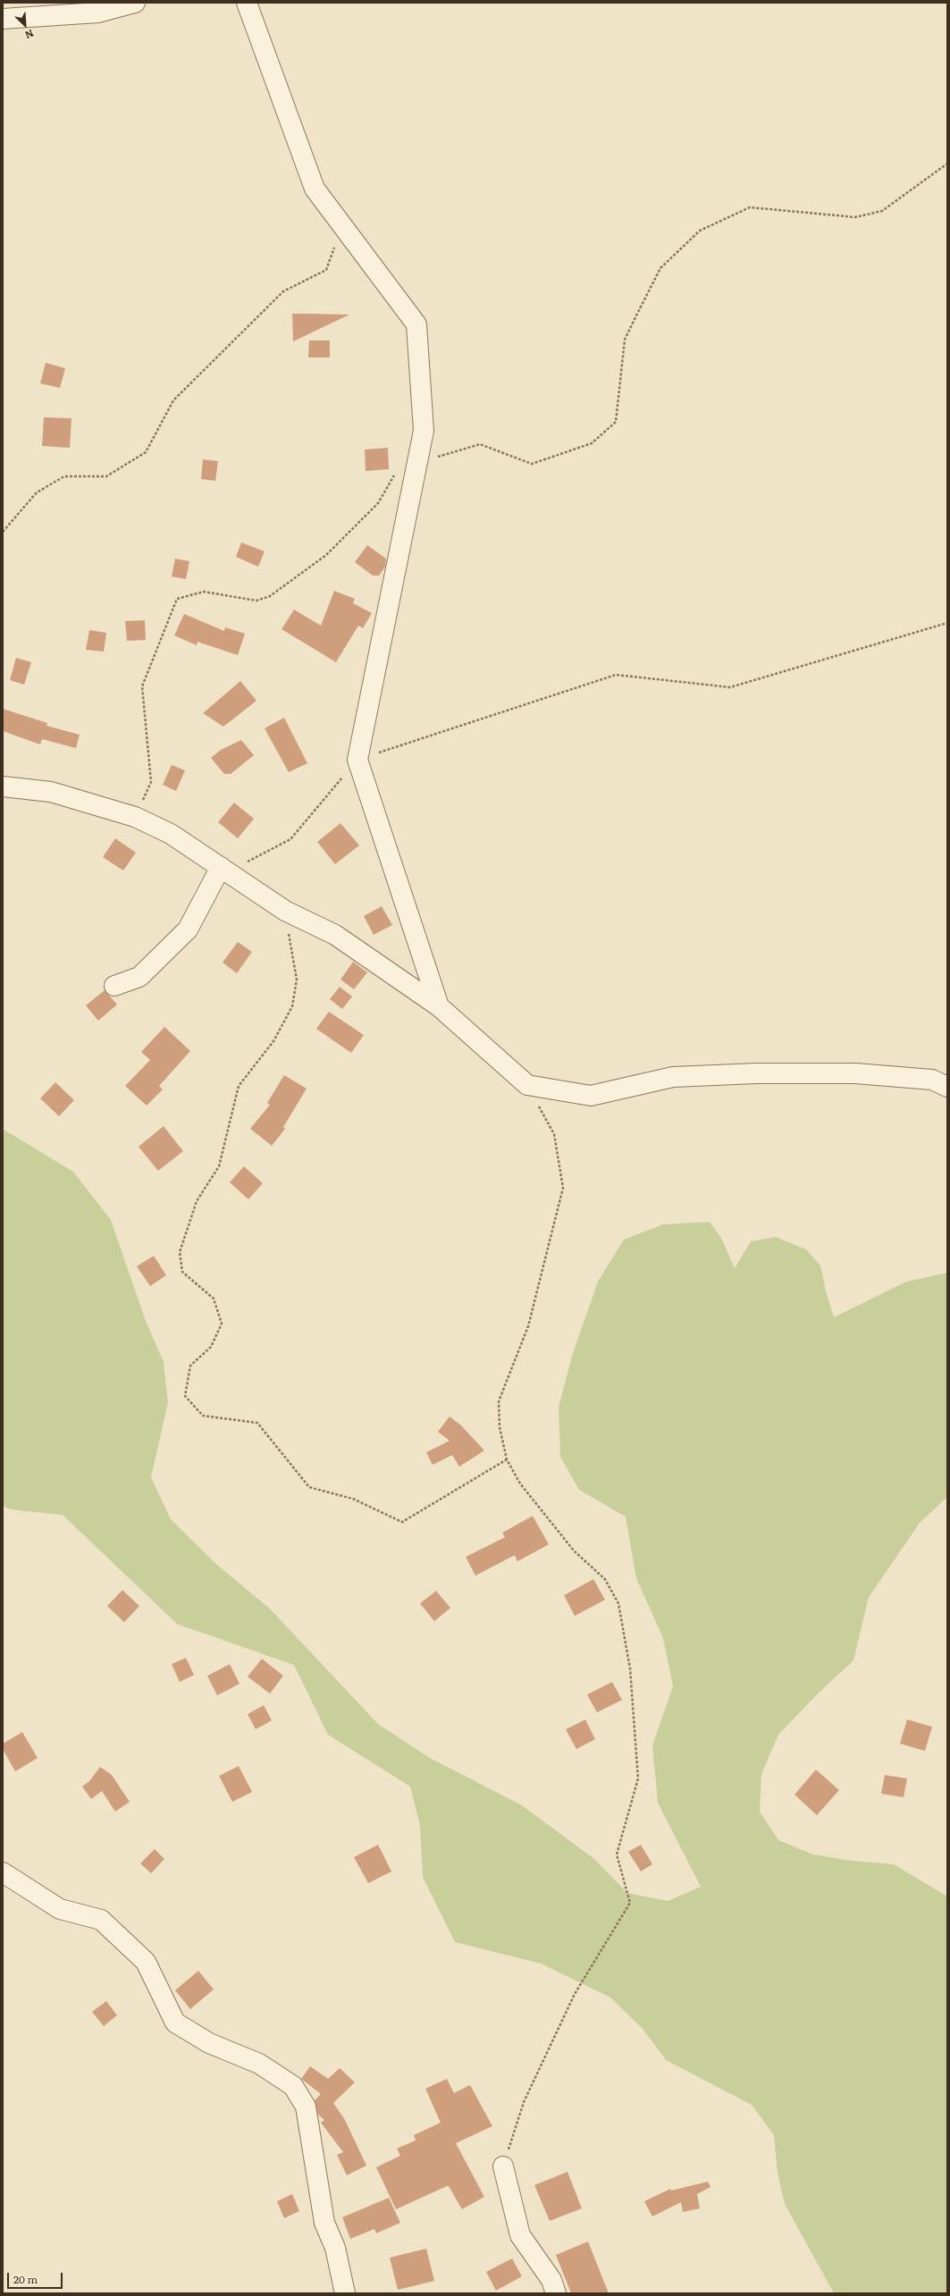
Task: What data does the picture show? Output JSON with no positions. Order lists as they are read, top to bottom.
{
  "scale_bar": "20 m",
  "north": "bottom right"
}
